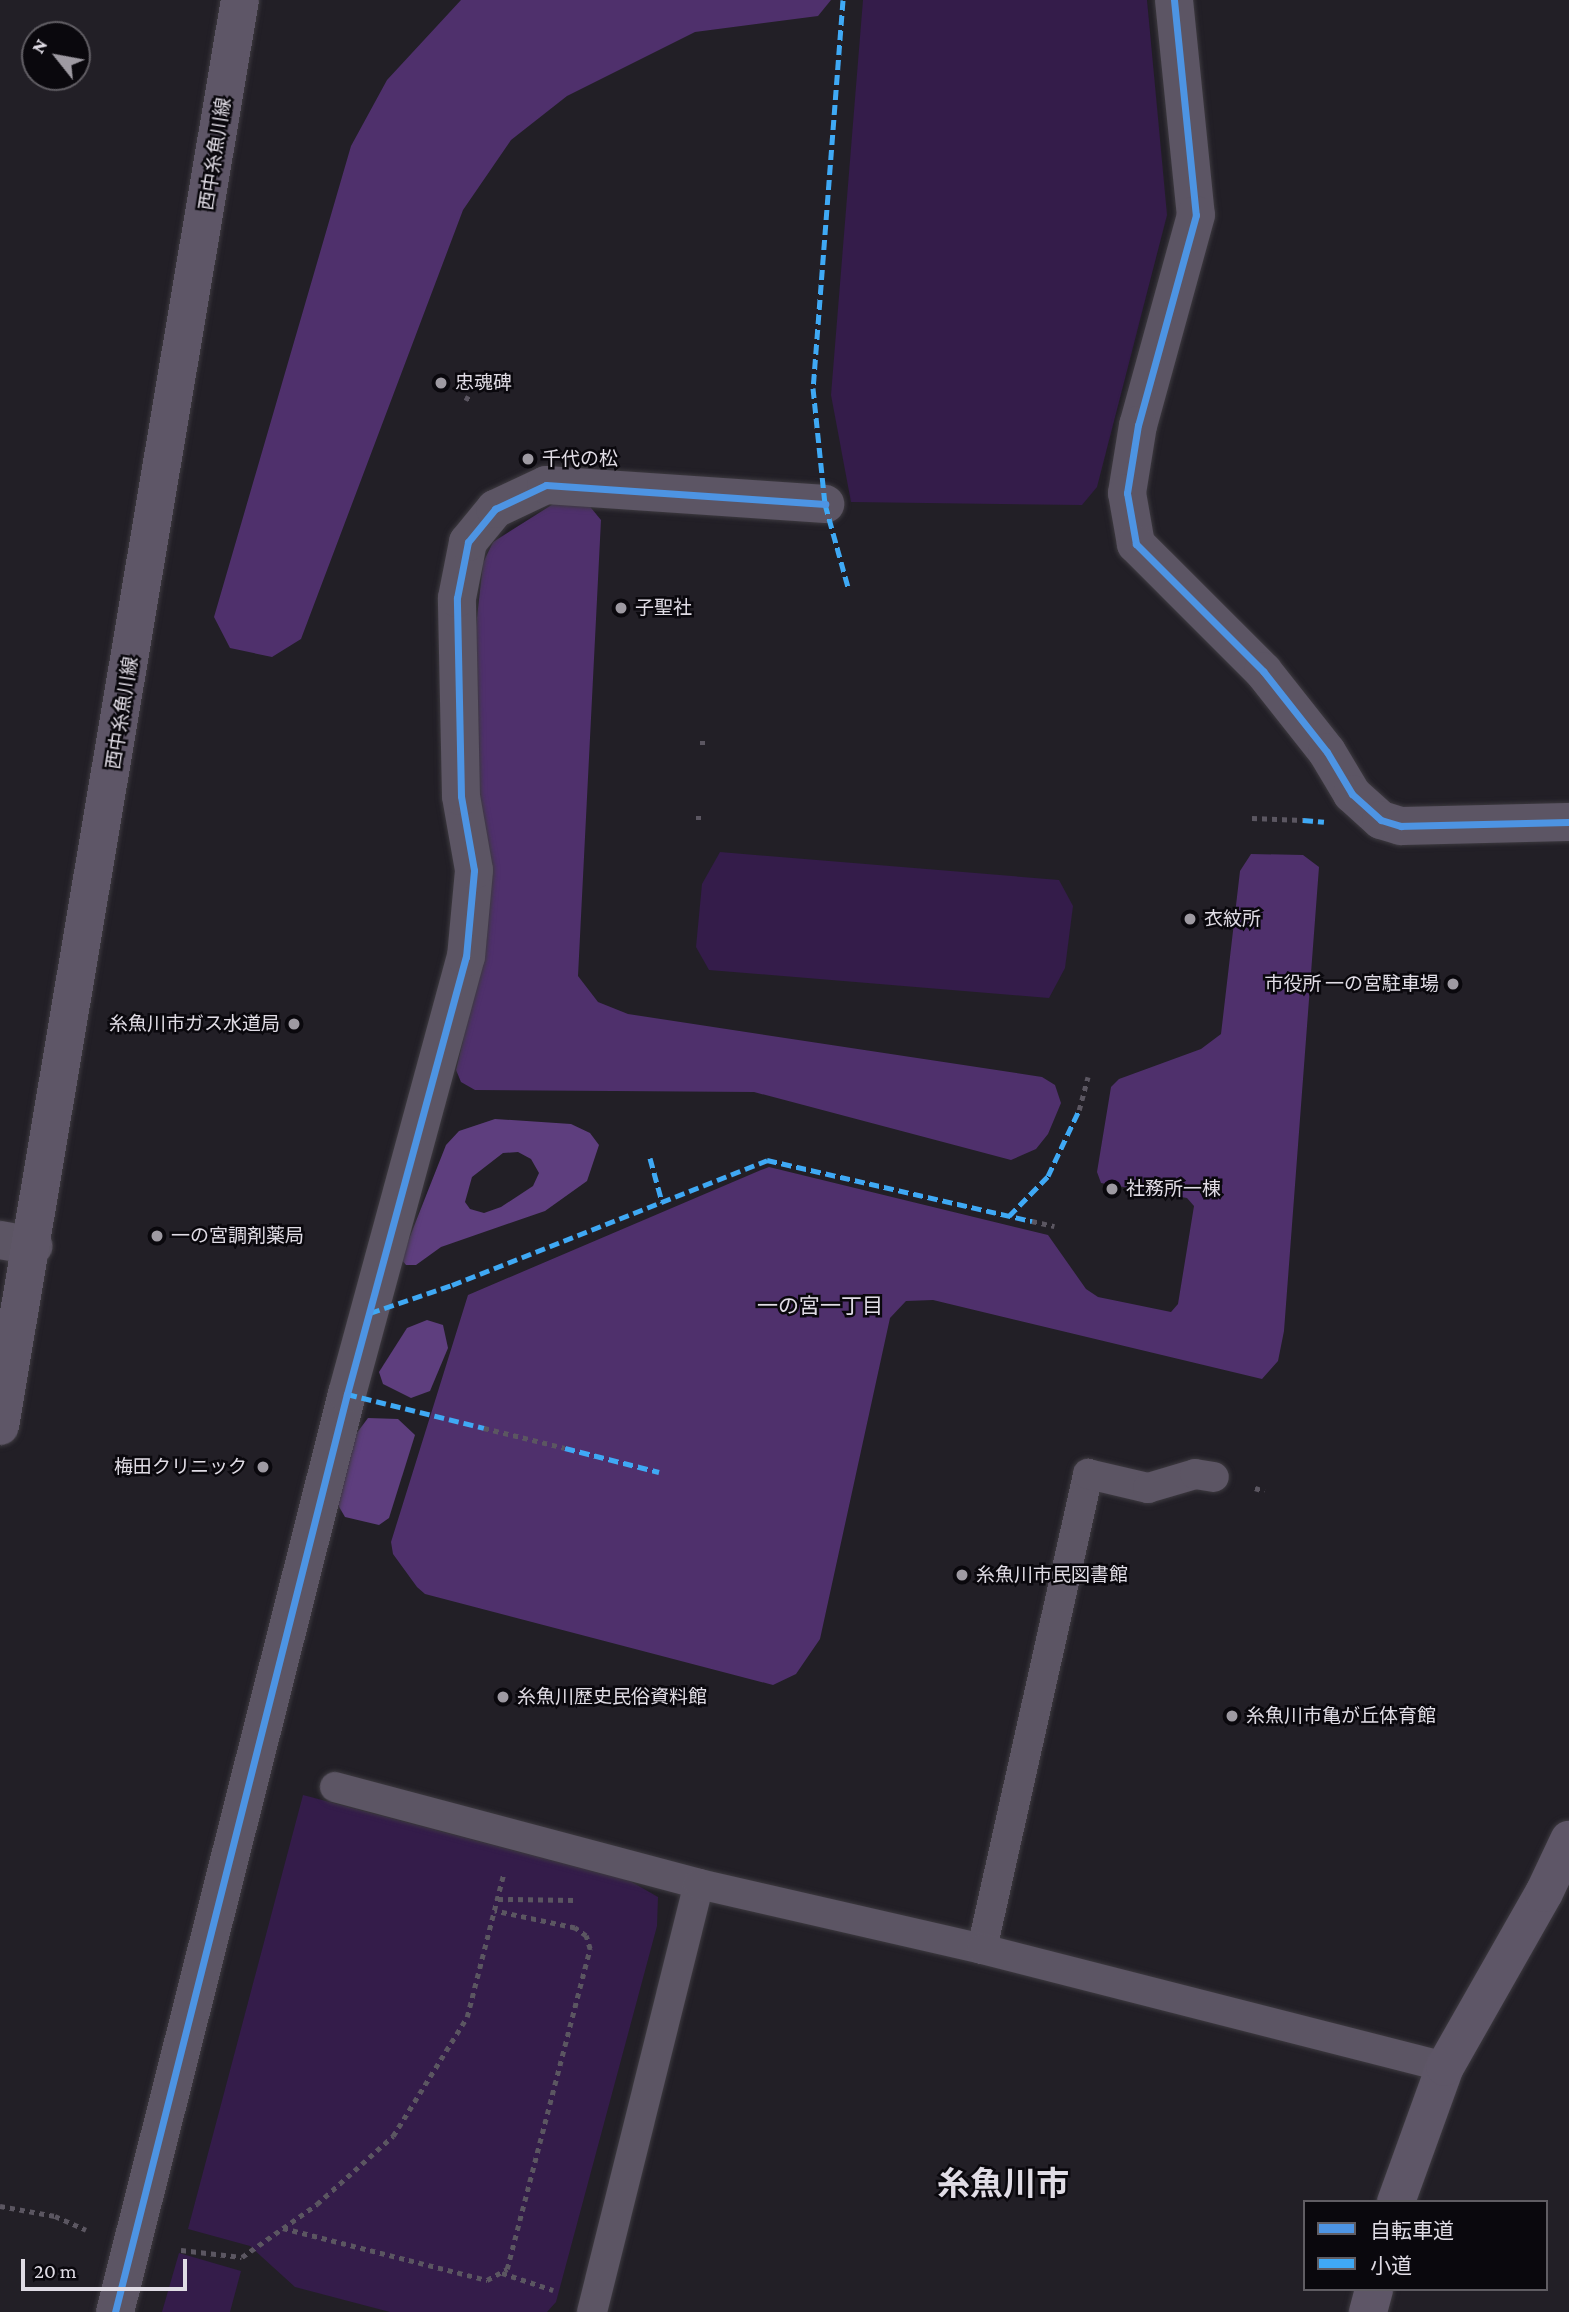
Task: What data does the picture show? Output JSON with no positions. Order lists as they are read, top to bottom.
{
  "streets": {
    "main road": ["西中糸魚川線"]
  },
  "districts": ["一の宮一丁目", "糸魚川市"],
  "places": [
    "忠魂碑",
    "千代の松",
    "子聖社",
    "衣紋所",
    "市役所 一の宮駐車場",
    "糸魚川市ガス水道局",
    "社務所一棟",
    "一の宮調剤薬局",
    "梅田クリニック",
    "糸魚川市民図書館",
    "糸魚川歴史民俗資料館",
    "糸魚川市亀が丘体育館"
  ],
  "legend": ["自転車道", "小道"],
  "scale_bar": "20 m",
  "north": "top left"
}
